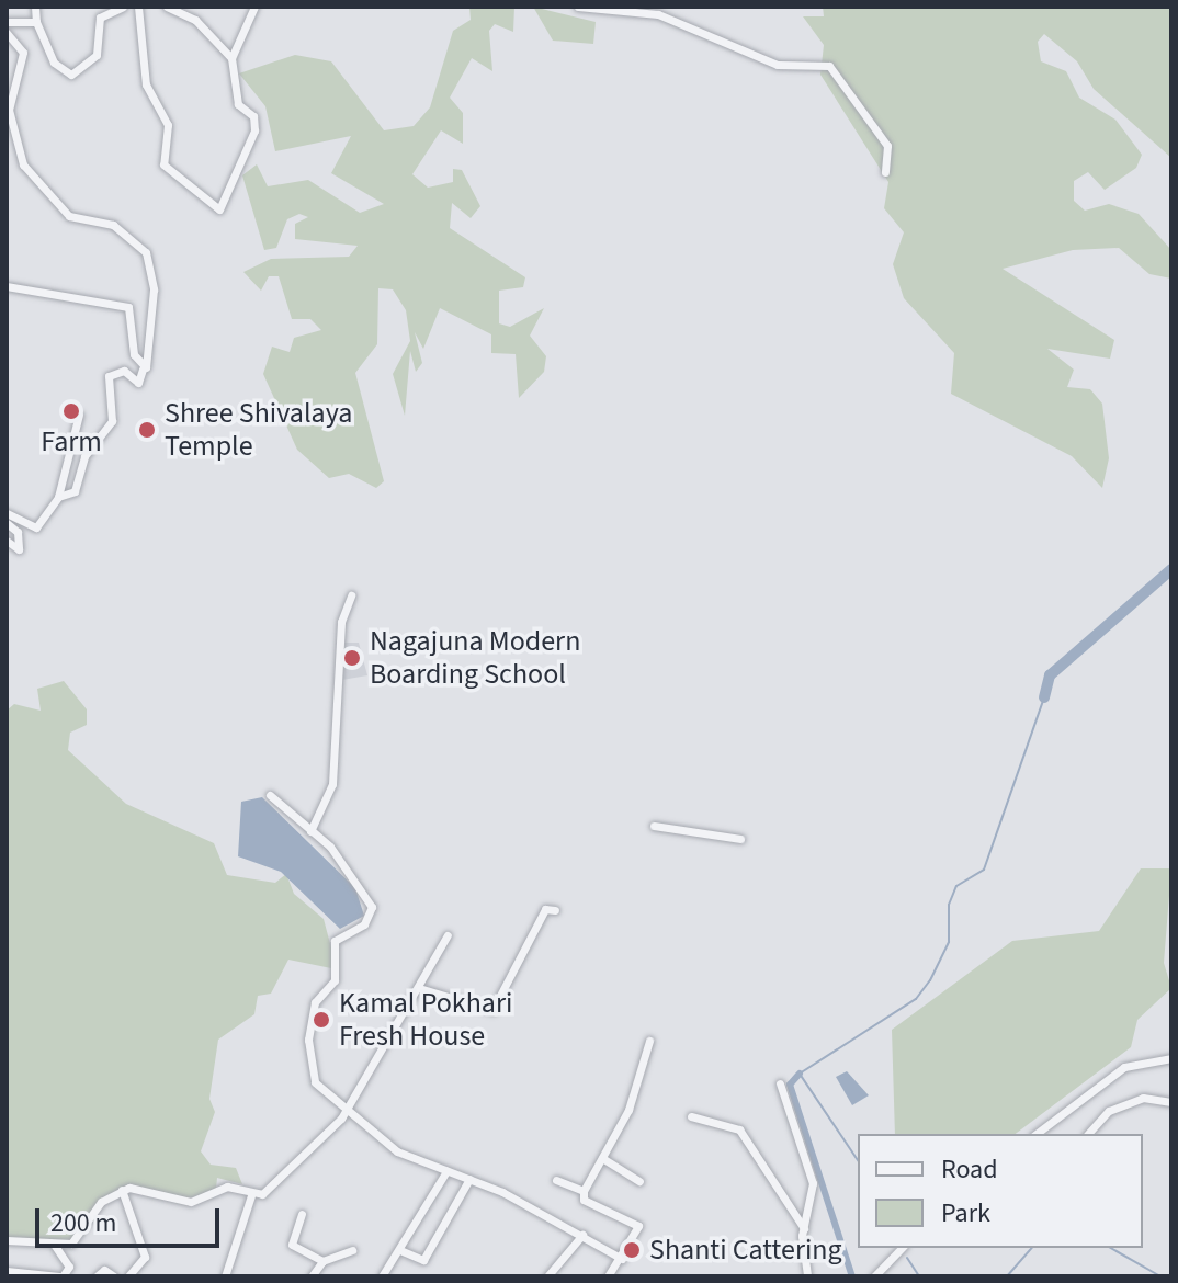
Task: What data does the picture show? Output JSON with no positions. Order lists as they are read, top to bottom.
{
  "places": [
    "Farm",
    "Shree Shivalaya Temple",
    "Nagajuna Modern Boarding School",
    "Kamal Pokhari Fresh House",
    "Shanti Cattering"
  ],
  "legend": ["Road", "Park"],
  "scale_bar": "200 m"
}
